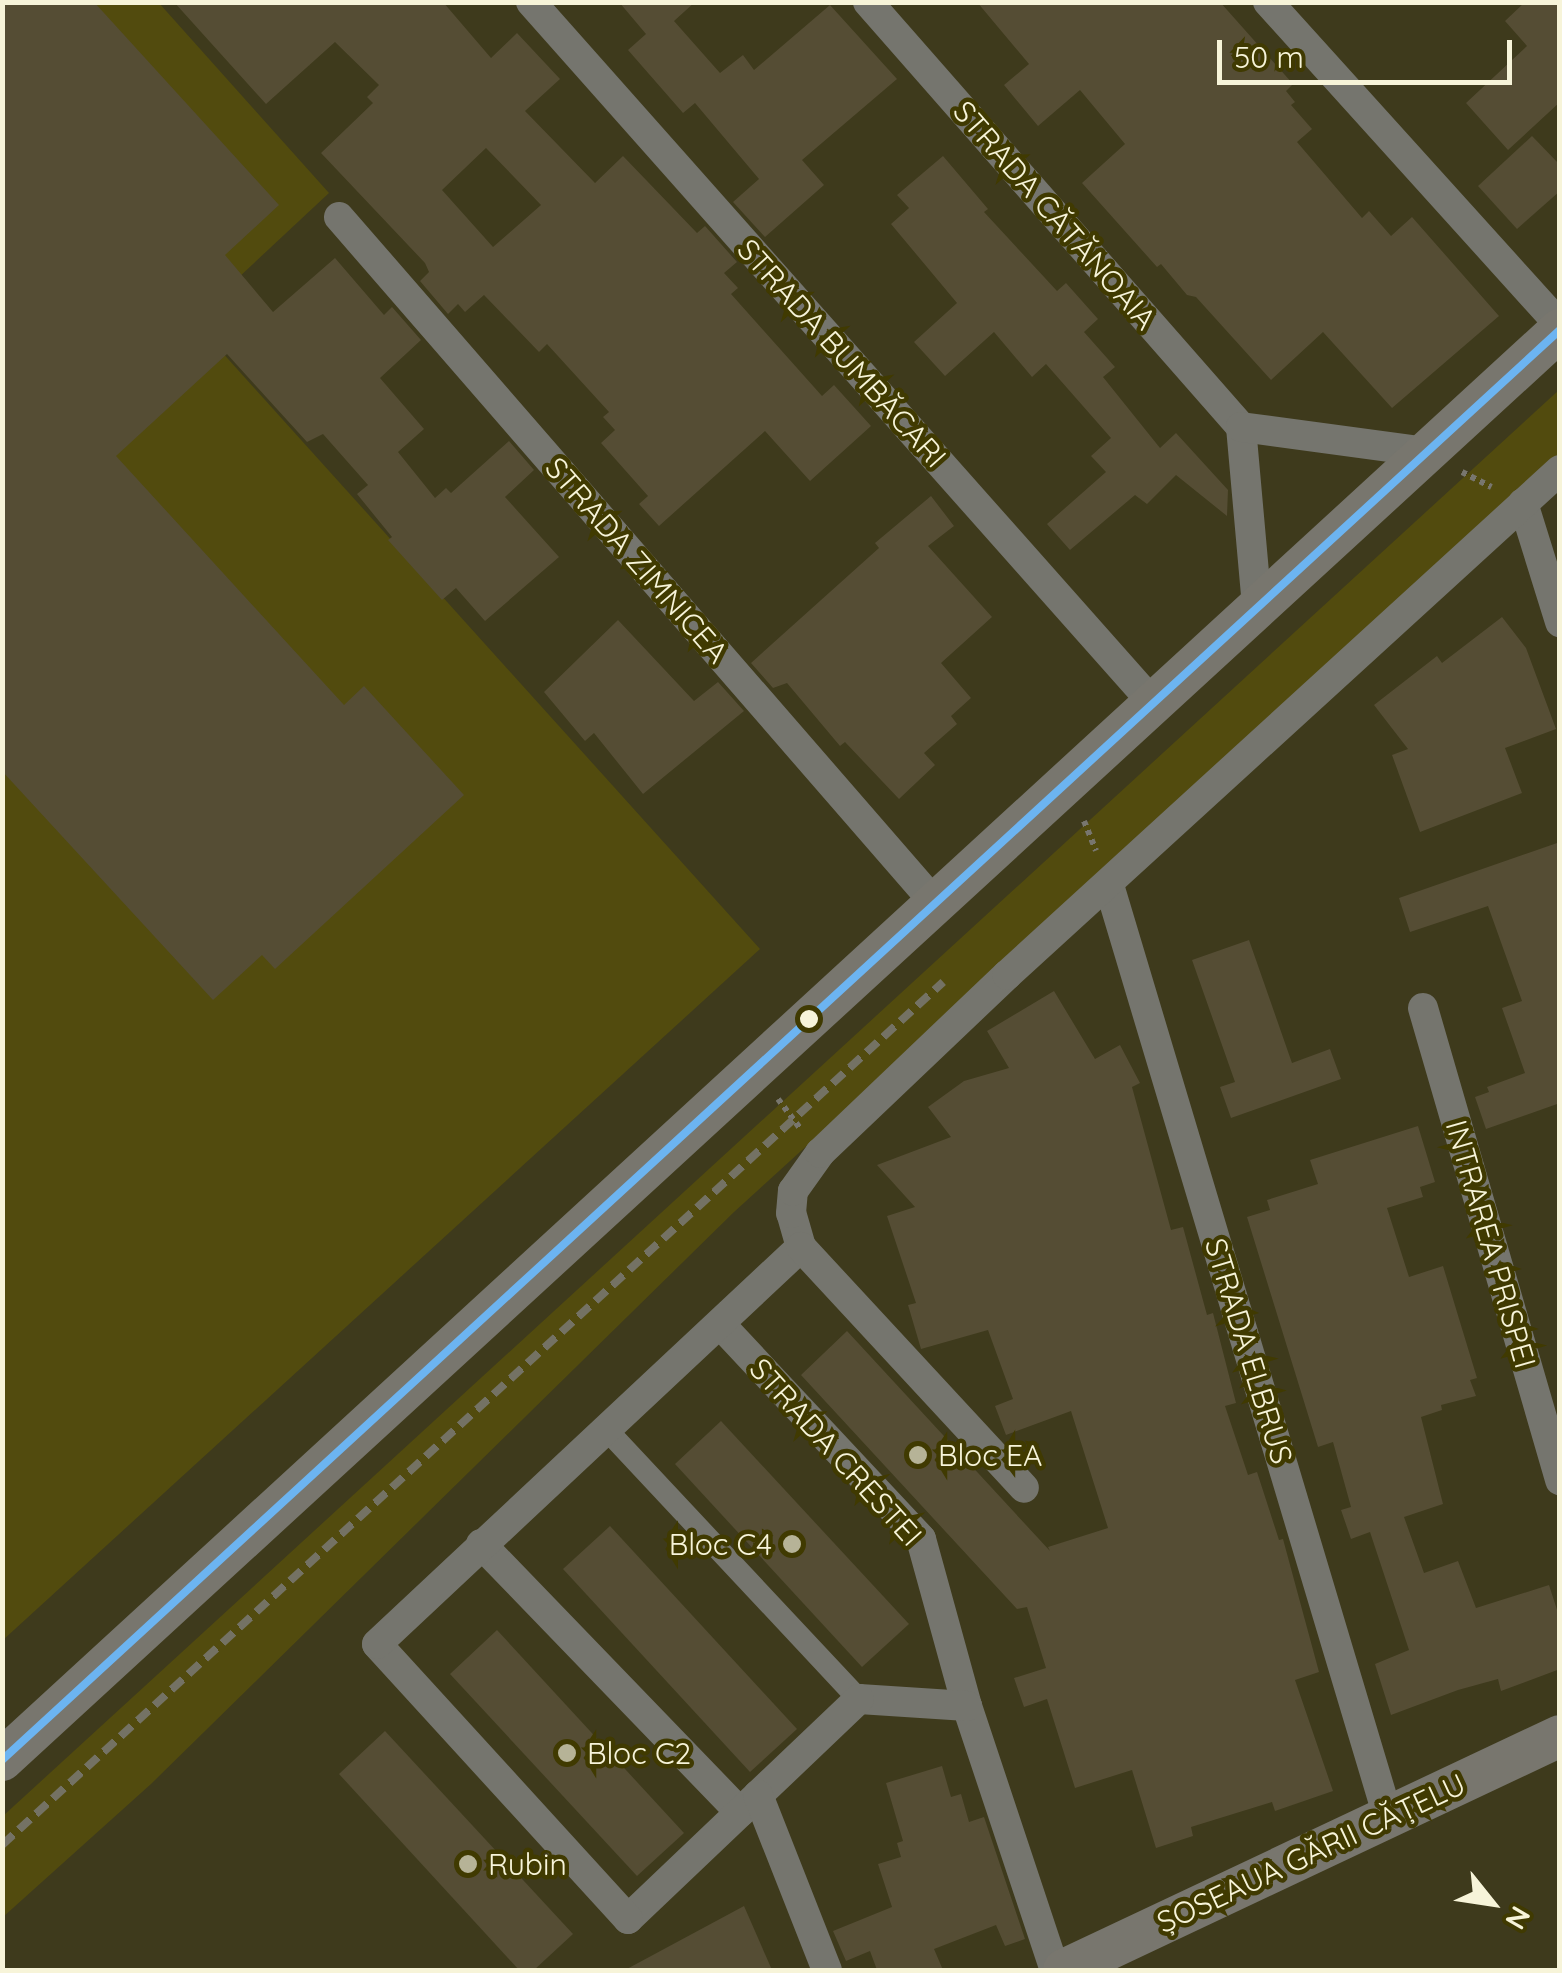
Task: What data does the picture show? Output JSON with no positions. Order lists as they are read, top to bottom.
{
  "streets": {
    "main road": ["ȘOSEAUA GĂRII CĂȚELU"],
    "street": [
      "STRADA CĂTĂNOAIA",
      "STRADA BUMBĂCARI",
      "STRADA ZIMNICEA",
      "INTRAREA PRISPEI",
      "STRADA ELBRUS",
      "STRADA CRESTEI"
    ]
  },
  "crossings": [
    ["STRADA ELBRUS", "ȘOSEAUA GĂRII CĂȚELU"]
  ],
  "places": [
    "Bloc EA",
    "Bloc C4",
    "Bloc C2",
    "Rubin"
  ],
  "scale_bar": "50 m",
  "north": "bottom right"
}
